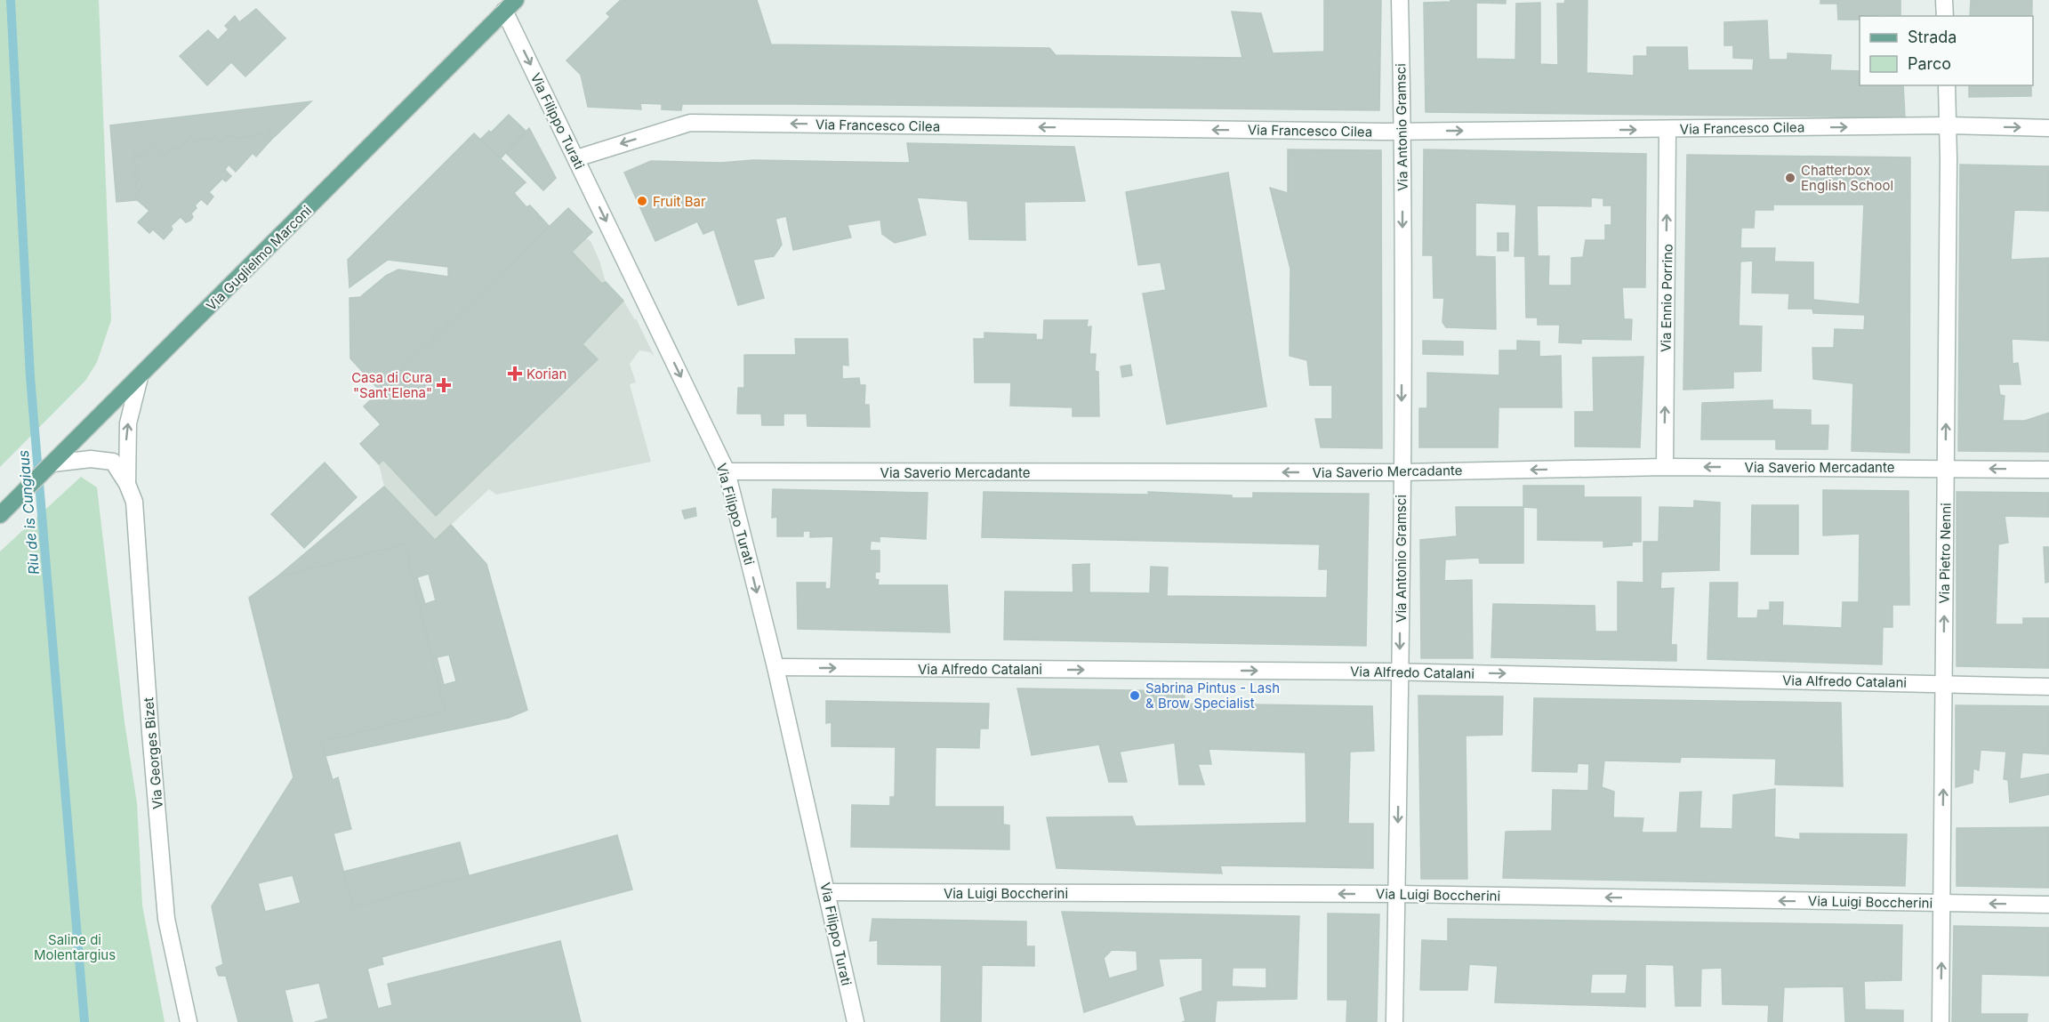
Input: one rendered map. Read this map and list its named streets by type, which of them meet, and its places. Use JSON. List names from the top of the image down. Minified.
{"streets":{"main road":["Via Guglielmo Marconi"],"street":["Via Filippo Turati","Via Francesco Cilea","Via Antonio Gramsci","Via Ennio Porrino","Via Saverio Mercadante","Via Pietro Nenni","Via Alfredo Catalani","Via Georges Bizet","Via Luigi Boccherini"]},"crossings":[["Via Filippo Turati","Via Francesco Cilea"],["Via Filippo Turati","Via Guglielmo Marconi"],["Via Filippo Turati","Via Saverio Mercadante"],["Via Filippo Turati","Via Alfredo Catalani"],["Via Filippo Turati","Via Luigi Boccherini"],["Via Francesco Cilea","Via Antonio Gramsci"],["Via Francesco Cilea","Via Ennio Porrino"],["Via Francesco Cilea","Via Pietro Nenni"],["Via Antonio Gramsci","Via Saverio Mercadante"],["Via Antonio Gramsci","Via Alfredo Catalani"],["Via Antonio Gramsci","Via Luigi Boccherini"],["Via Guglielmo Marconi","Via Georges Bizet"],["Via Ennio Porrino","Via Saverio Mercadante"],["Via Saverio Mercadante","Via Pietro Nenni"],["Via Pietro Nenni","Via Alfredo Catalani"],["Via Pietro Nenni","Via Luigi Boccherini"]],"one_way":["Via Filippo Turati","Via Antonio Gramsci","Via Ennio Porrino","Via Saverio Mercadante","Via Pietro Nenni","Via Alfredo Catalani","Via Luigi Boccherini"],"water":["Riu de is Cungiaus"],"parks":["Saline di Molentargius"],"places":{"other":["Chatterbox English School","Fruit Bar","Sabrina Pintus - Lash & Brow Specialist"],"health":["Korian","Casa di Cura \"Sant'Elena\""]},"legend":["Strada","Parco"]}
